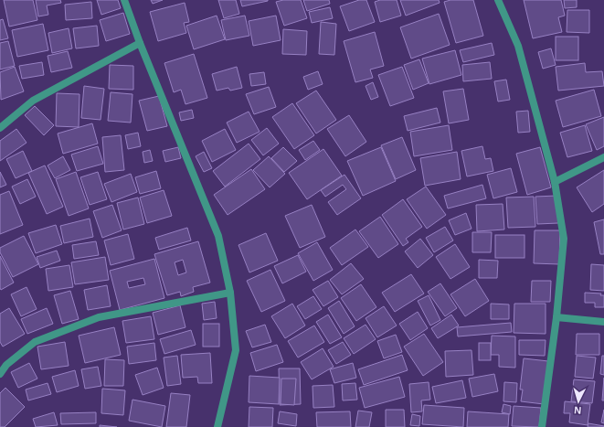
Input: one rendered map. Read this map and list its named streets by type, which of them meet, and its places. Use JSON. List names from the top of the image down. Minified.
{"north":"bottom"}
